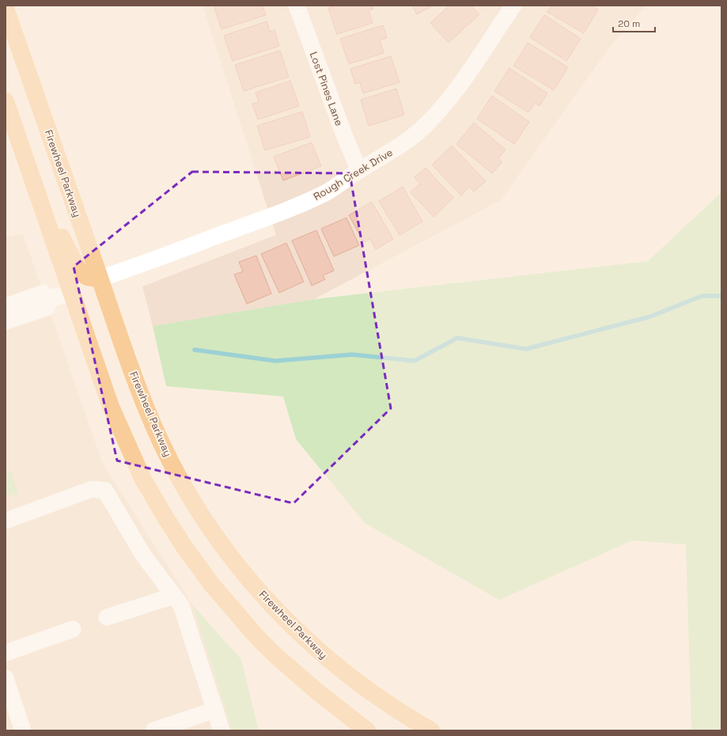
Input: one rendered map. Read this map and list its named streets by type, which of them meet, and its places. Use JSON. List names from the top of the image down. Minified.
{"streets":{"main road":["Firewheel Parkway"],"street":["Lost Pines Lane","Rough Creek Drive"]},"crossings":[["Lost Pines Lane","Rough Creek Drive"],["Firewheel Parkway","Rough Creek Drive"]],"scale_bar":"20 m"}
